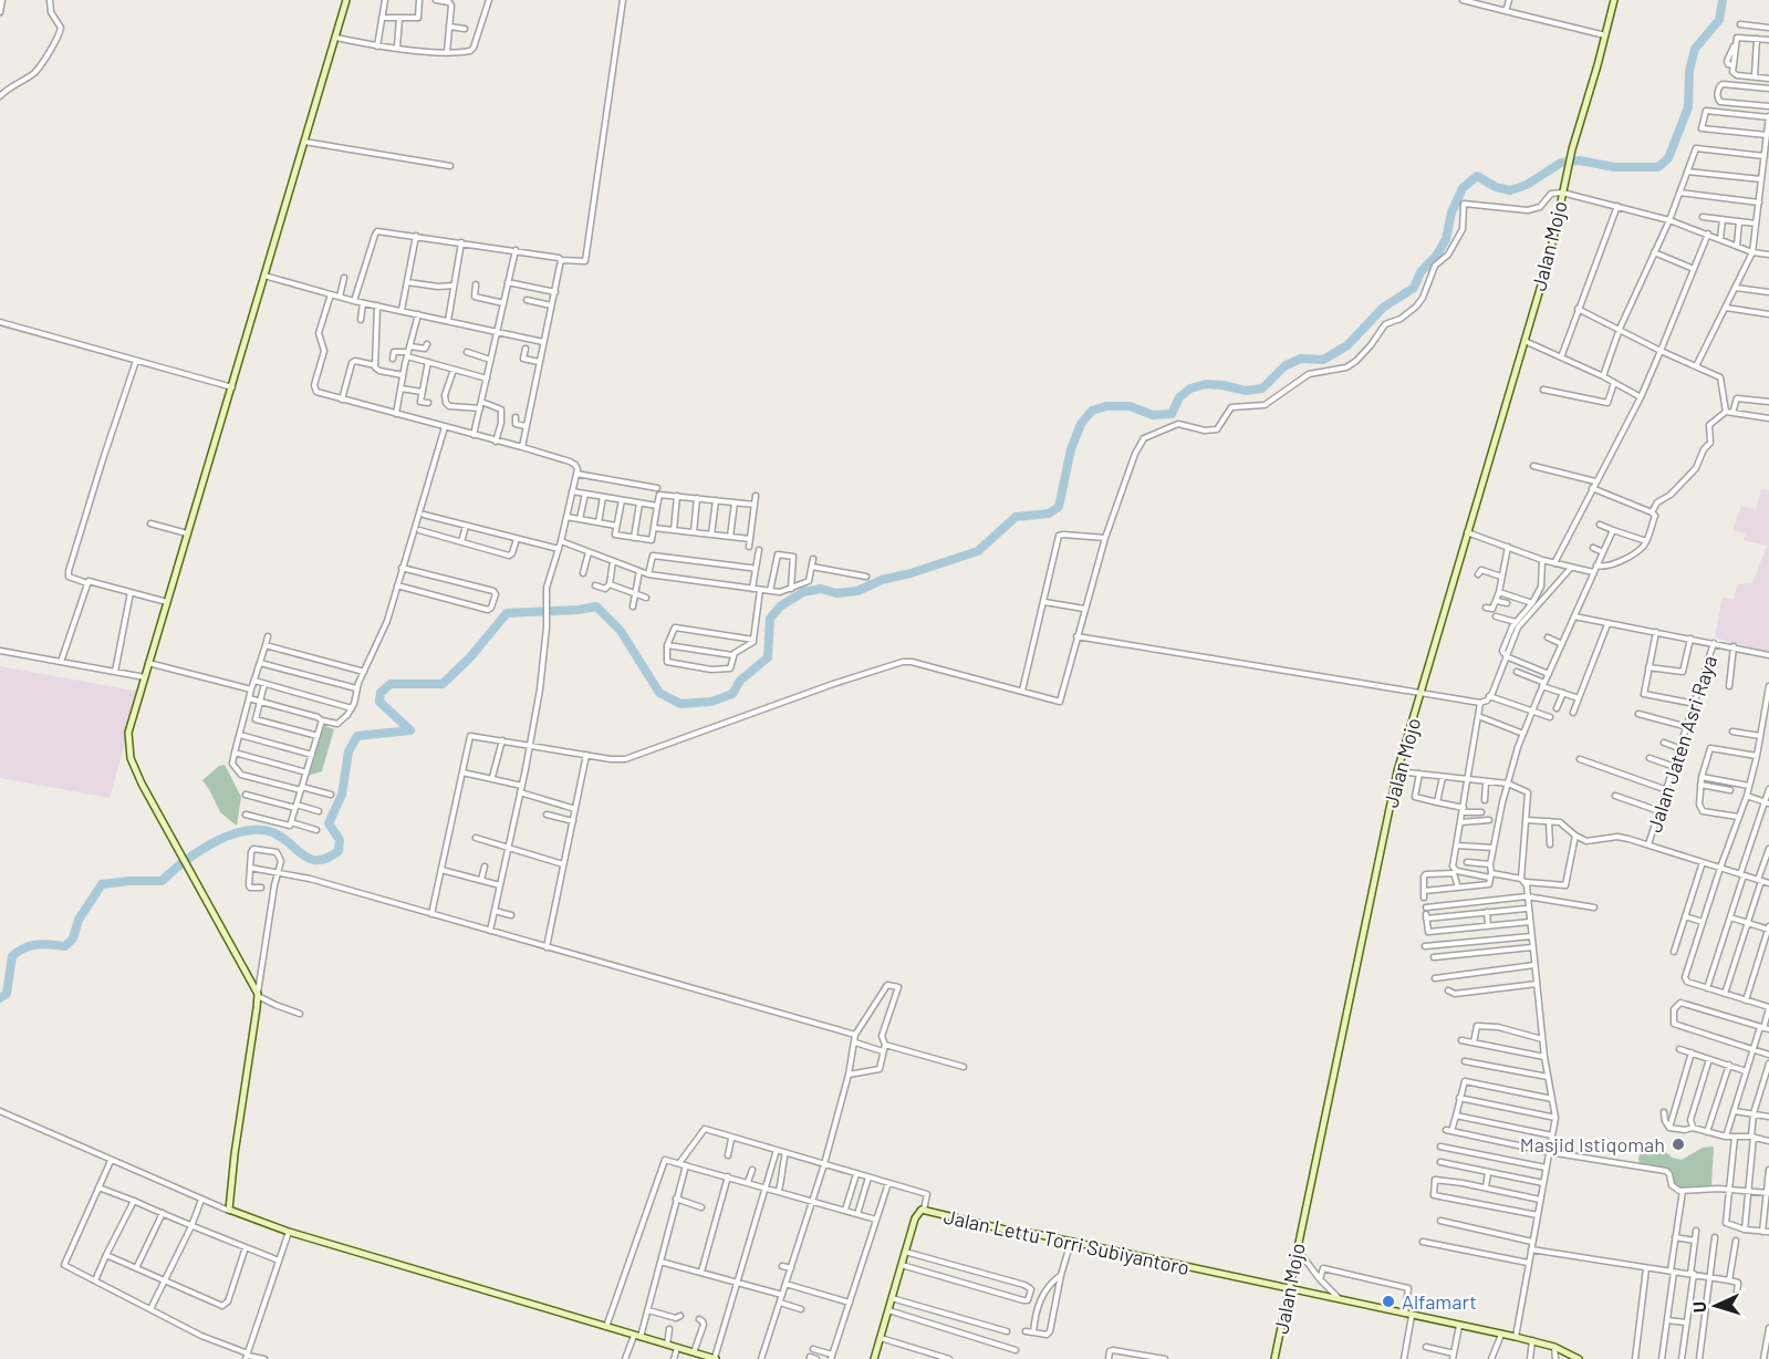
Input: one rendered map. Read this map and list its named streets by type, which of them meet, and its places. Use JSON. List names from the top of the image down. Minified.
{"streets":{"main road":["Jalan Mojo","Jalan Lettu Torri Subiyantoro"],"street":["Jalan Jaten Asri Raya"]},"crossings":[["Jalan Mojo","Jalan Lettu Torri Subiyantoro"]],"places":["Masjid Istiqomah","Alfamart"],"north":"left"}
